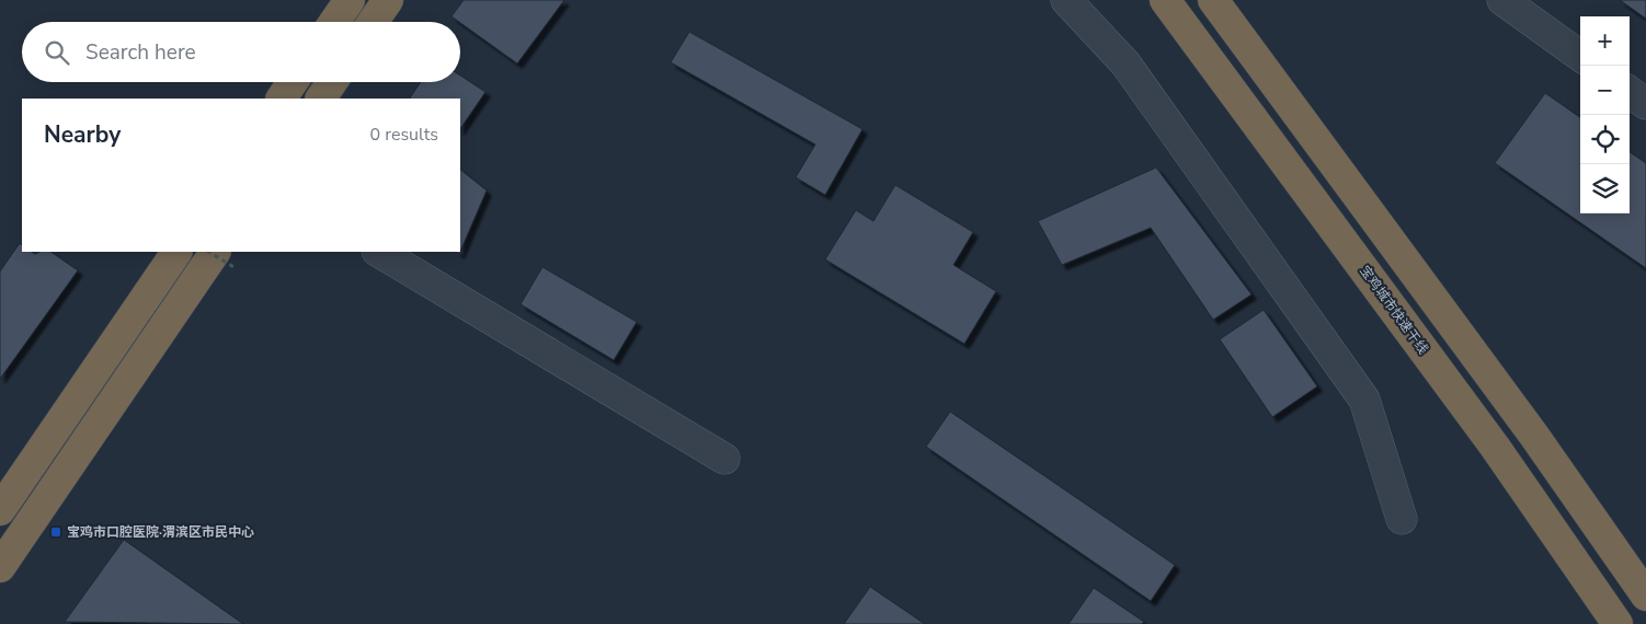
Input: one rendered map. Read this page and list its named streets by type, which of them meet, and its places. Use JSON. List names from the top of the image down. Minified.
{"streets":{"highway":["宝鸡城市快速干线"]},"places":{"transit":["宝鸡市口腔医院·渭滨区市民中心"]},"page":{"map_buttons":["+","−"],"search":"Search here","heading":["Nearby","0 results"]}}
